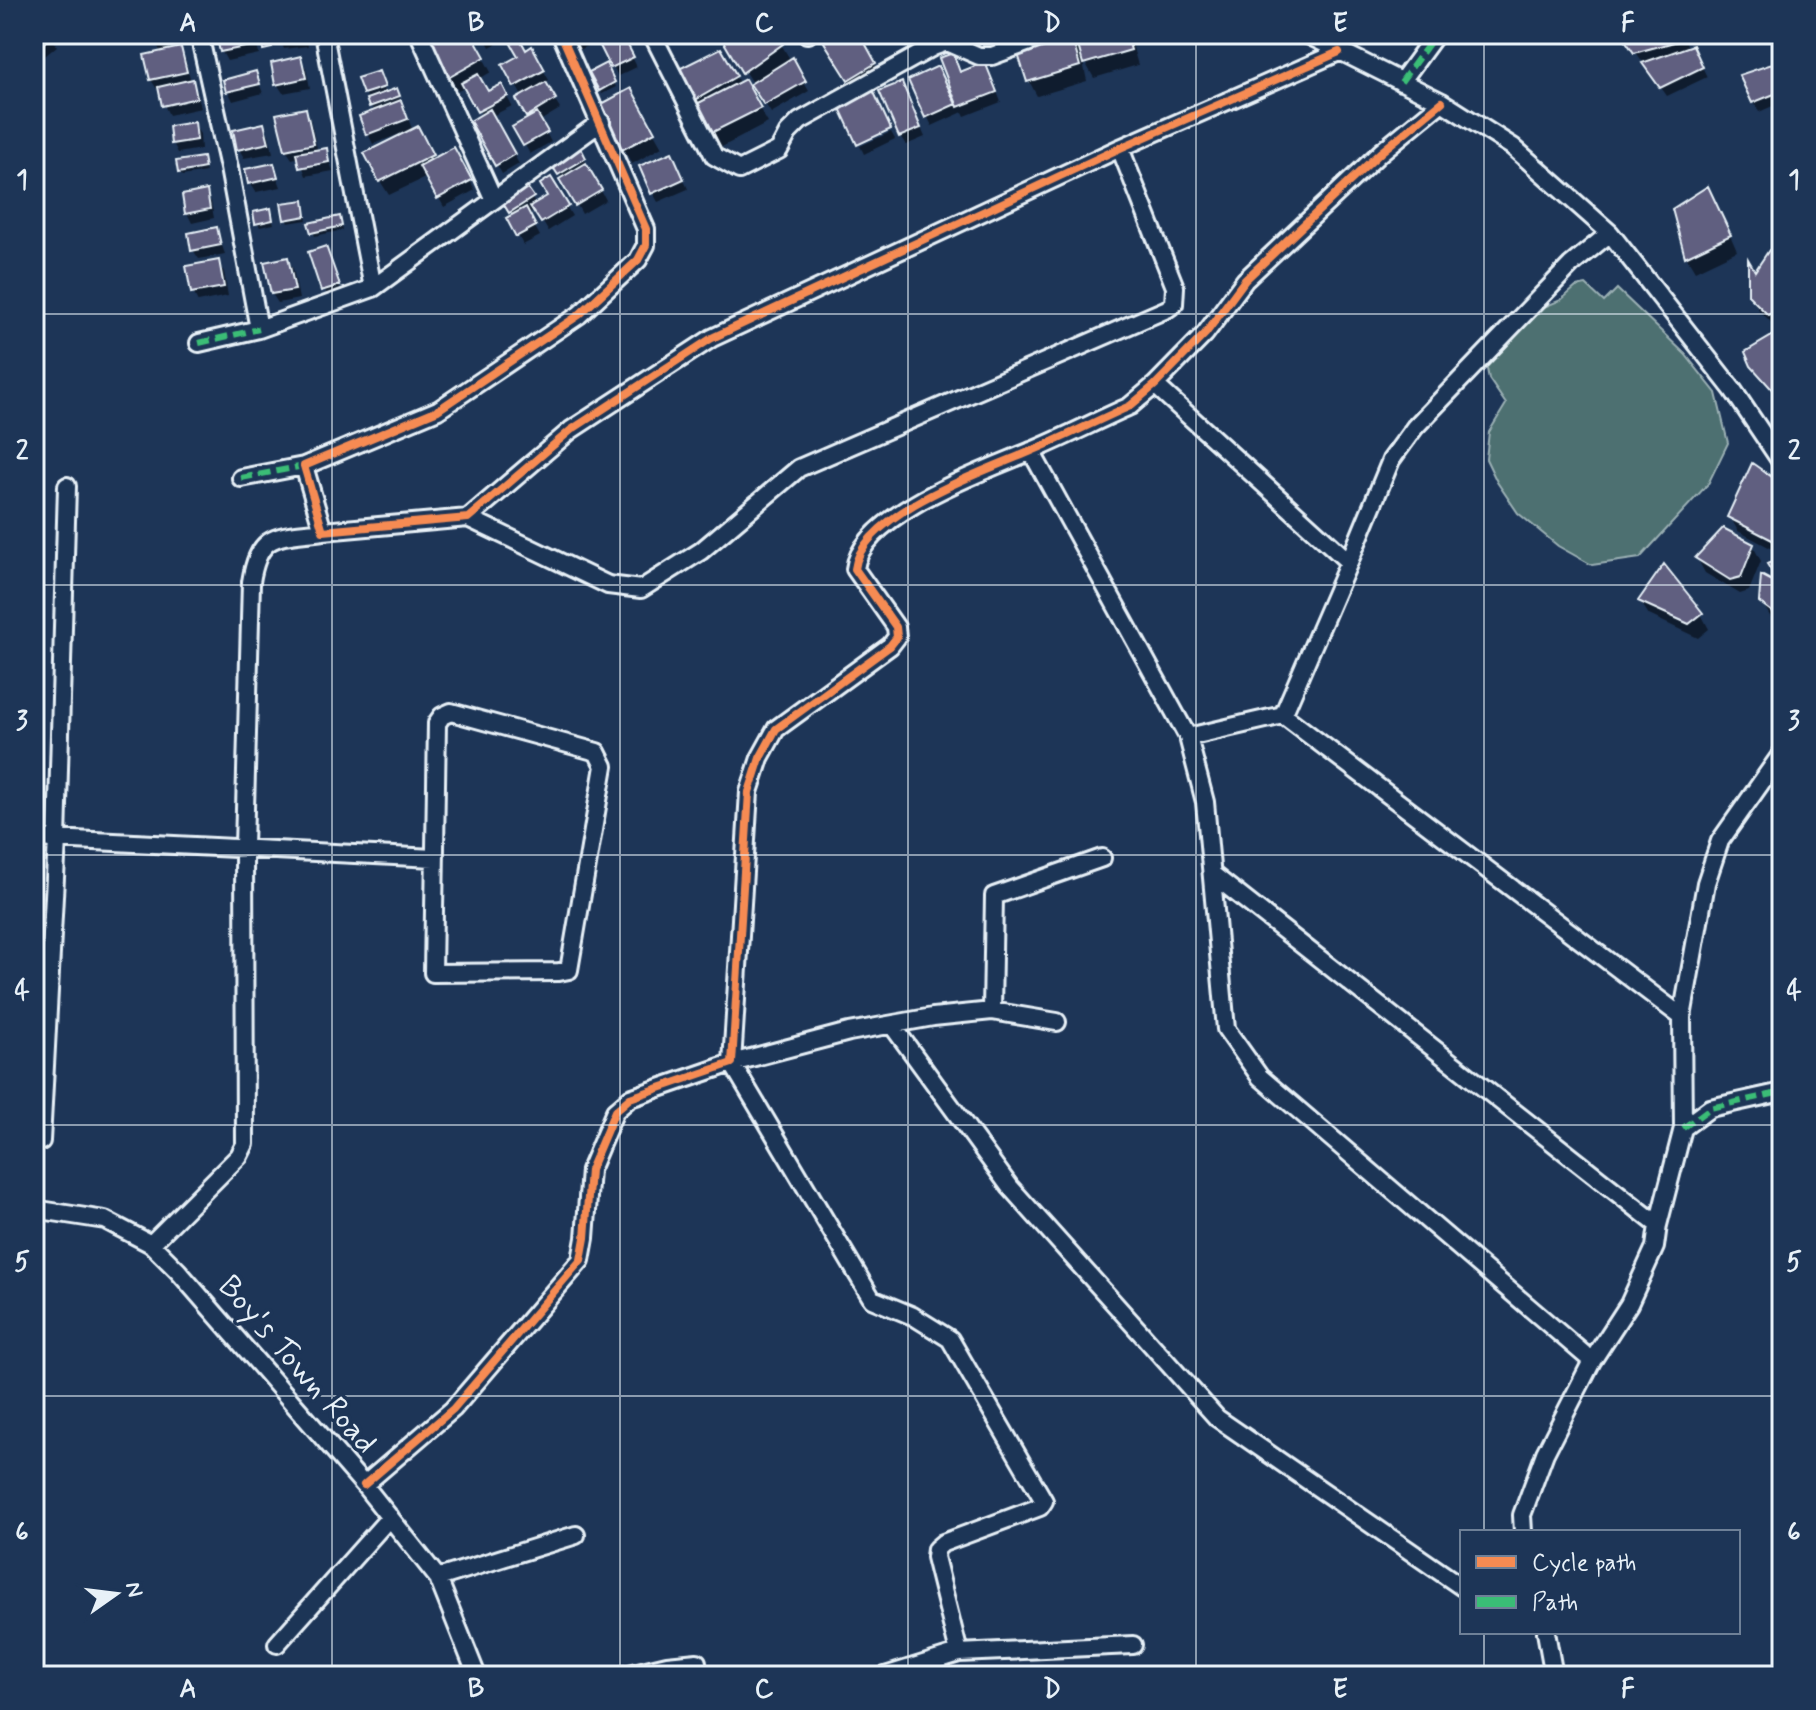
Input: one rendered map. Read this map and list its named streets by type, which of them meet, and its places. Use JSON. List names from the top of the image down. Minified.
{"streets":{"street":["Boy's Town Road"]},"legend":["Cycle path","Path"],"north":"right","grid":{"columns":["A","B","C","D","E","F"],"rows":["1","2","3","4","5","6"]}}
